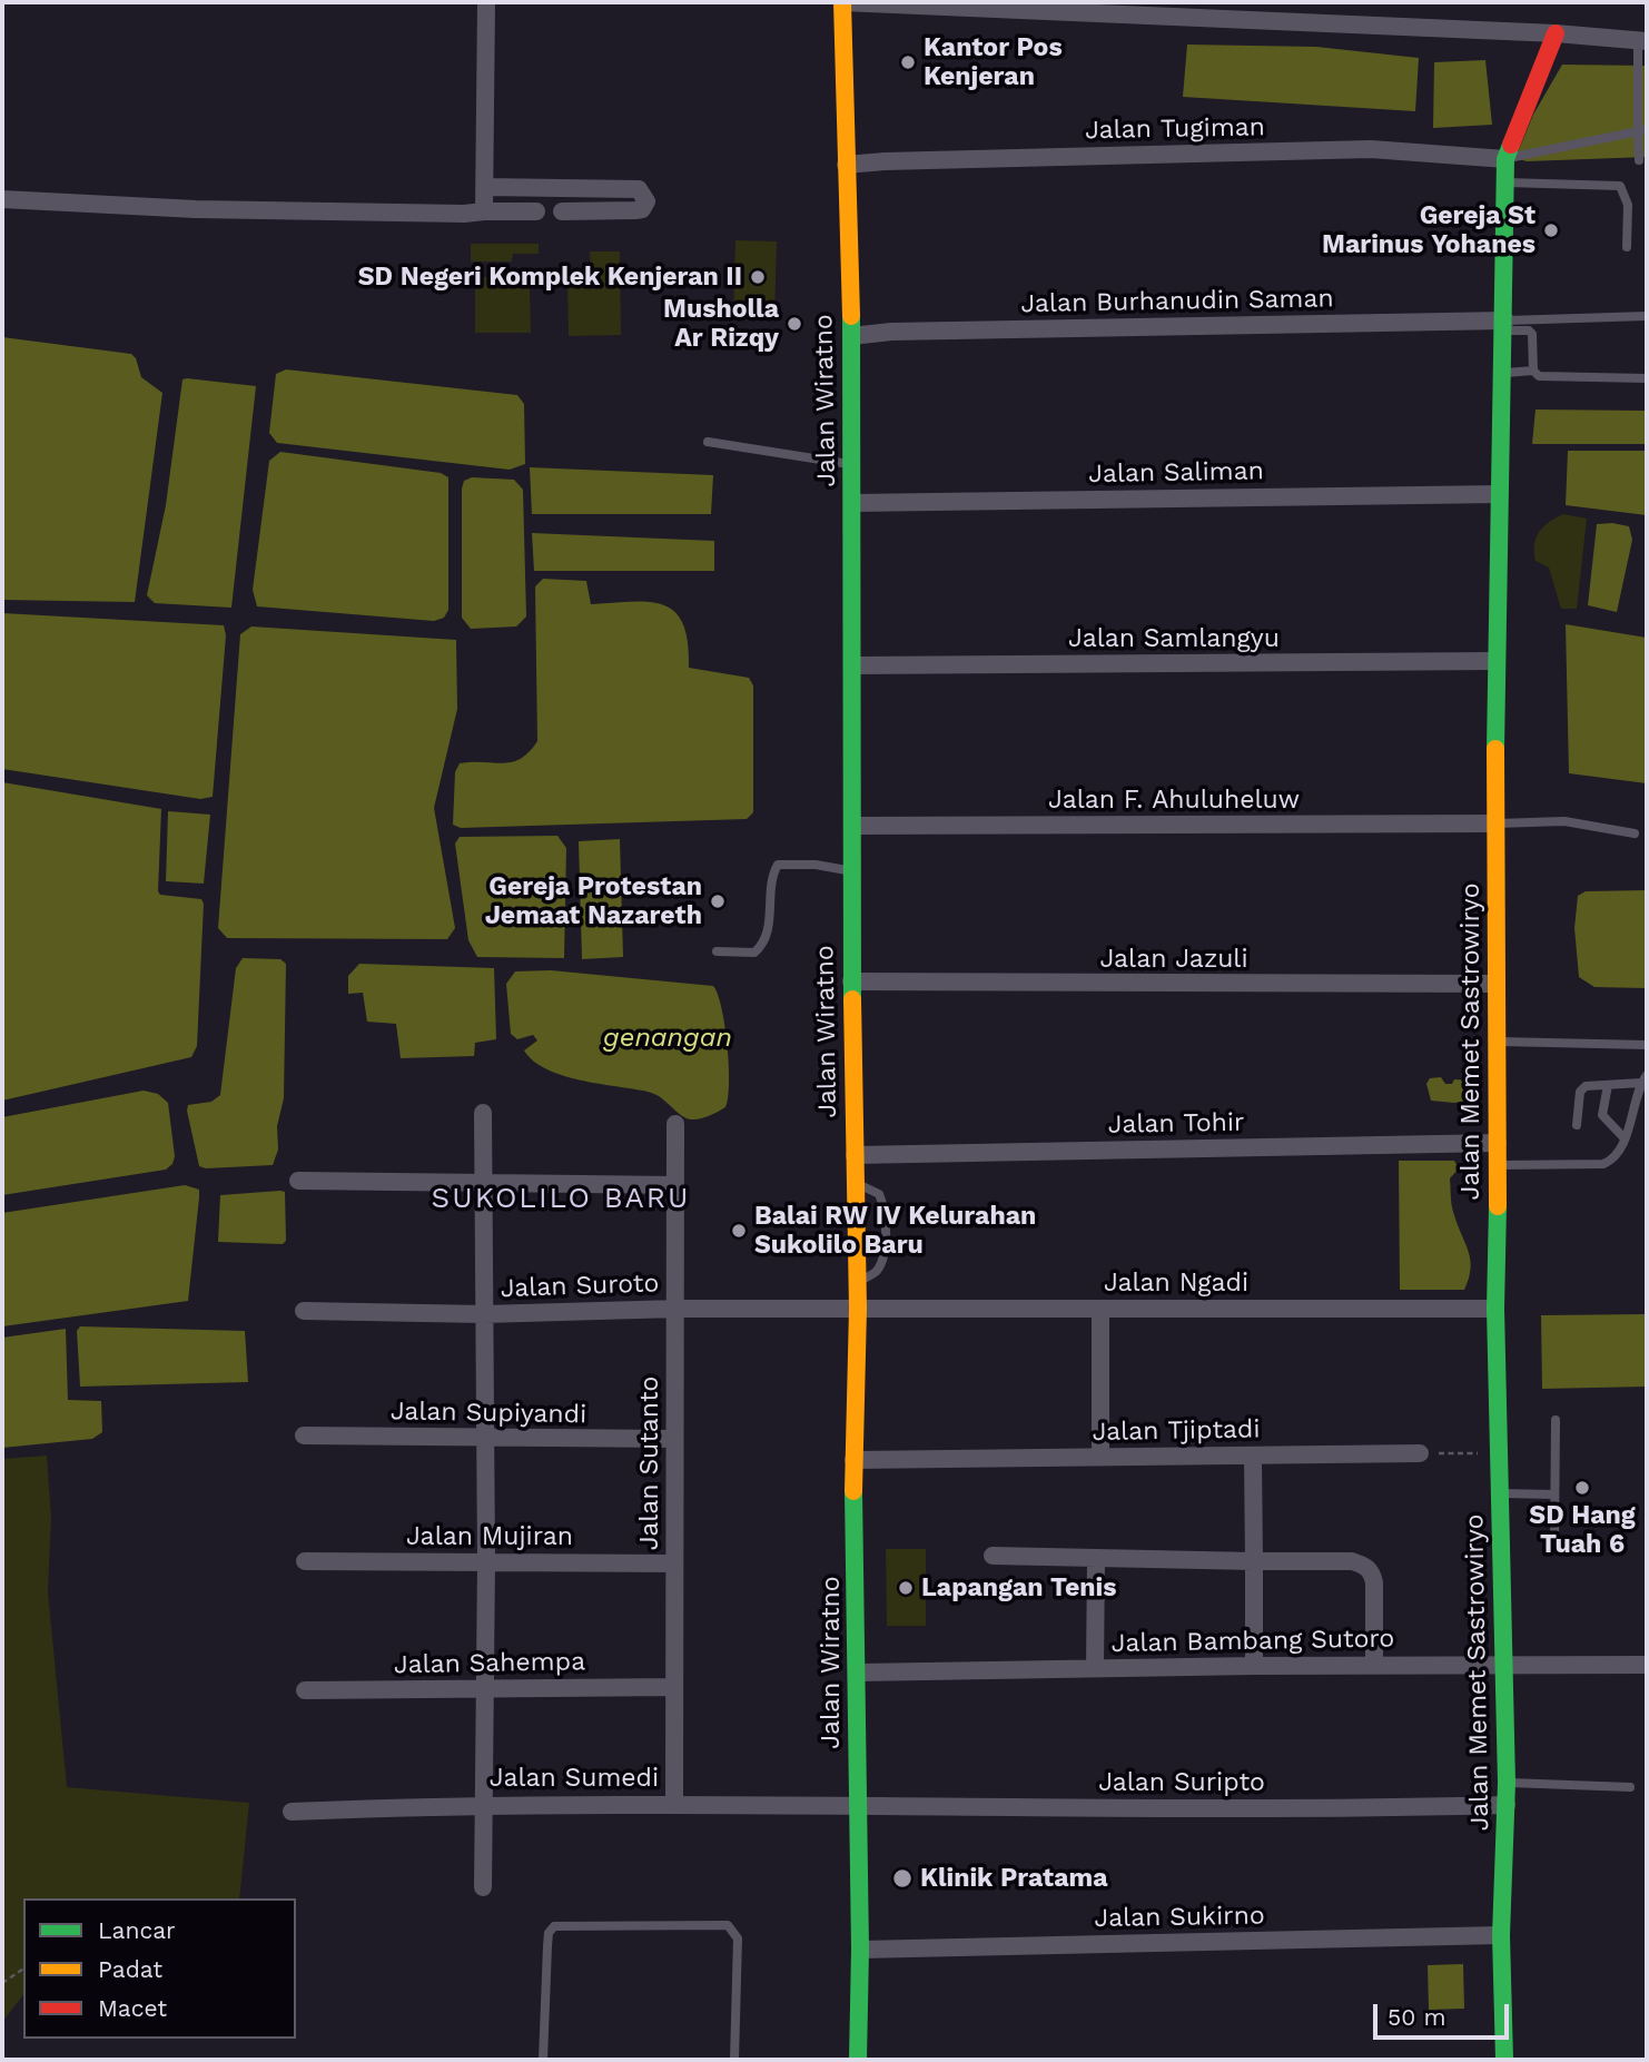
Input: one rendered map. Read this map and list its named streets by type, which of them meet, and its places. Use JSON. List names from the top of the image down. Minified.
{"streets":{"main road":["Jalan Wiratno","Jalan Memet Sastrowiryo"],"street":["Jalan Tugiman","Jalan Burhanudin Saman","Jalan Saliman","Jalan Samlangyu","Jalan F. Ahuluheluw","Jalan Jazuli","Jalan Tohir","Jalan Ngadi","Jalan Suroto","Jalan Supiyandi","Jalan Tjiptadi","Jalan Sutanto","Jalan Mujiran","Jalan Bambang Sutoro","Jalan Sahempa","Jalan Sumedi","Jalan Suripto","Jalan Sukirno"]},"crossings":[["Jalan Tugiman","Jalan Wiratno"],["Jalan Tugiman","Jalan Memet Sastrowiryo"],["Jalan Burhanudin Saman","Jalan Wiratno"],["Jalan Burhanudin Saman","Jalan Memet Sastrowiryo"],["Jalan Wiratno","Jalan Saliman"],["Jalan Wiratno","Jalan Samlangyu"],["Jalan Wiratno","Jalan F. Ahuluheluw"],["Jalan Wiratno","Jalan Jazuli"],["Jalan Wiratno","Jalan Tohir"],["Jalan Wiratno","Jalan Ngadi"],["Jalan Wiratno","Jalan Suroto"],["Jalan Wiratno","Jalan Tjiptadi"],["Jalan Wiratno","Jalan Bambang Sutoro"],["Jalan Wiratno","Jalan Sumedi"],["Jalan Wiratno","Jalan Suripto"],["Jalan Wiratno","Jalan Sukirno"],["Jalan Saliman","Jalan Memet Sastrowiryo"],["Jalan Samlangyu","Jalan Memet Sastrowiryo"],["Jalan F. Ahuluheluw","Jalan Memet Sastrowiryo"],["Jalan Jazuli","Jalan Memet Sastrowiryo"],["Jalan Memet Sastrowiryo","Jalan Tohir"],["Jalan Memet Sastrowiryo","Jalan Ngadi"],["Jalan Memet Sastrowiryo","Jalan Bambang Sutoro"],["Jalan Memet Sastrowiryo","Jalan Suripto"],["Jalan Memet Sastrowiryo","Jalan Sukirno"],["Jalan Ngadi","Jalan Suroto"],["Jalan Suroto","Jalan Sutanto"],["Jalan Supiyandi","Jalan Sutanto"],["Jalan Sutanto","Jalan Mujiran"],["Jalan Sutanto","Jalan Sahempa"],["Jalan Sutanto","Jalan Sumedi"],["Jalan Sumedi","Jalan Suripto"]],"districts":["SUKOLILO BARU"],"water":["genangan"],"places":["Kantor Pos Kenjeran","Gereja St Marinus Yohanes","SD Negeri Komplek Kenjeran II","Musholla Ar Rizqy","Gereja Protestan Jemaat Nazareth","Balai RW IV Kelurahan Sukolilo Baru","SD Hang Tuah 6","Lapangan Tenis","Klinik Pratama"],"legend":["Lancar","Padat","Macet"],"scale_bar":"50 m"}
